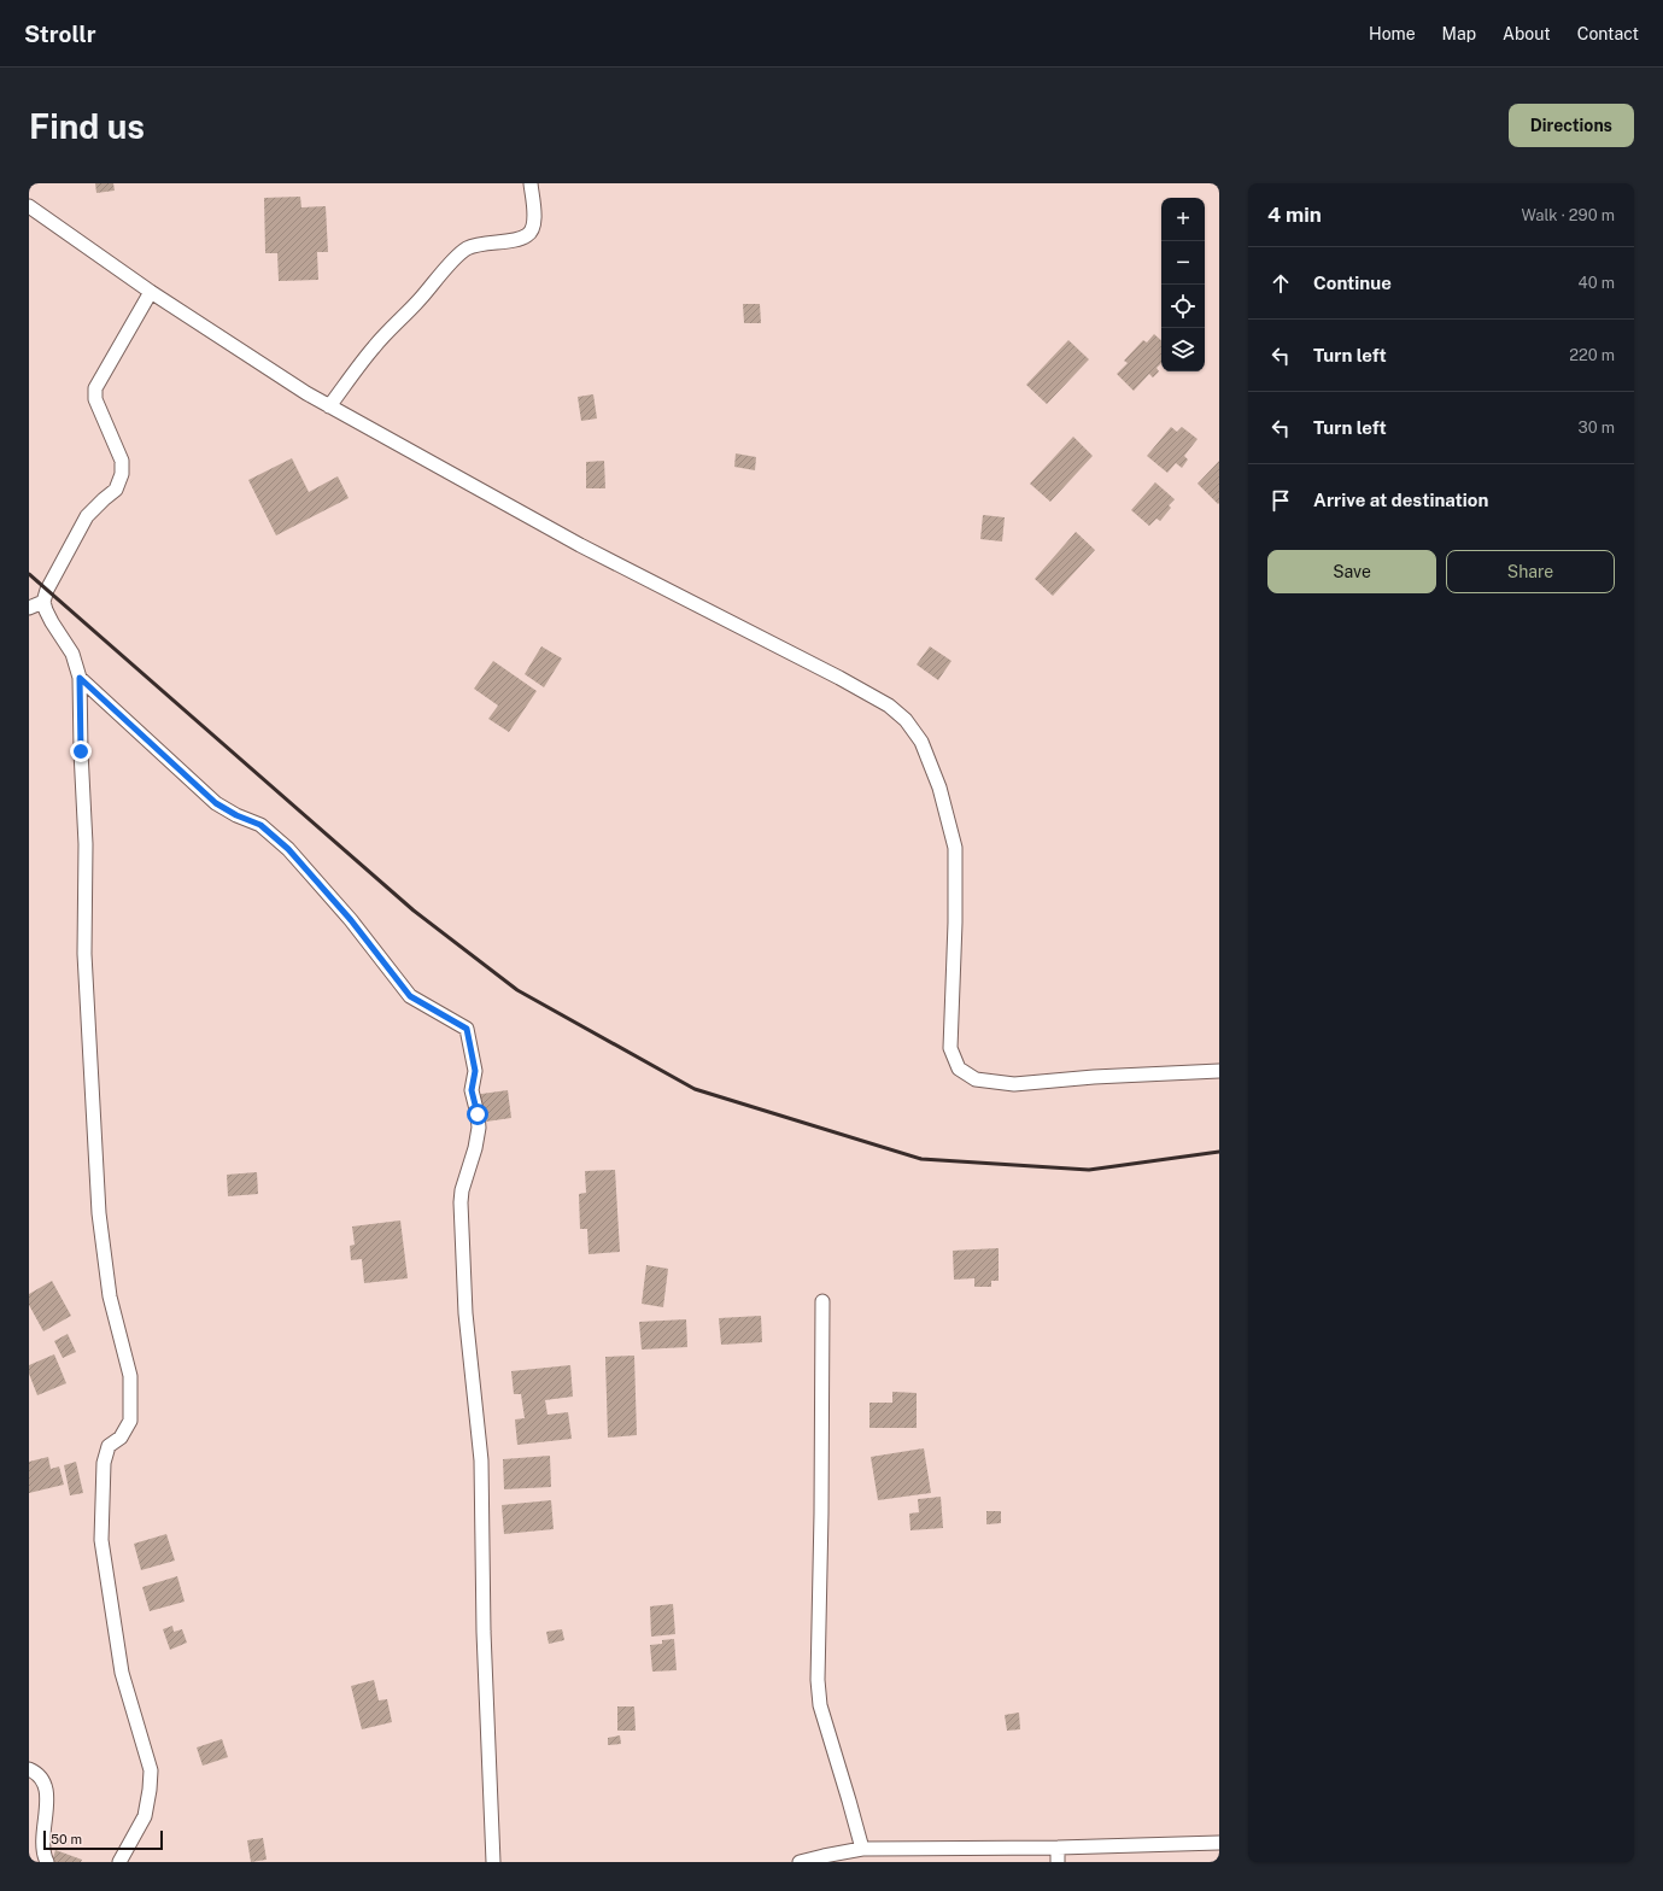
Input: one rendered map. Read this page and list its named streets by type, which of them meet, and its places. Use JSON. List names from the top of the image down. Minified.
{"scale_bar":"50 m","page":{"header":"Strollr","nav":["Home","Map","About","Contact"],"buttons":["Directions",["Save","Share"]],"title":"Find us","heading":["4 min","Walk · 290 m"],"map_buttons":["+","−"],"list":[["Continue","40 m"],["Turn left","220 m"],["Turn left","30 m"],"Arrive at destination"],"scale":"50 m"}}
